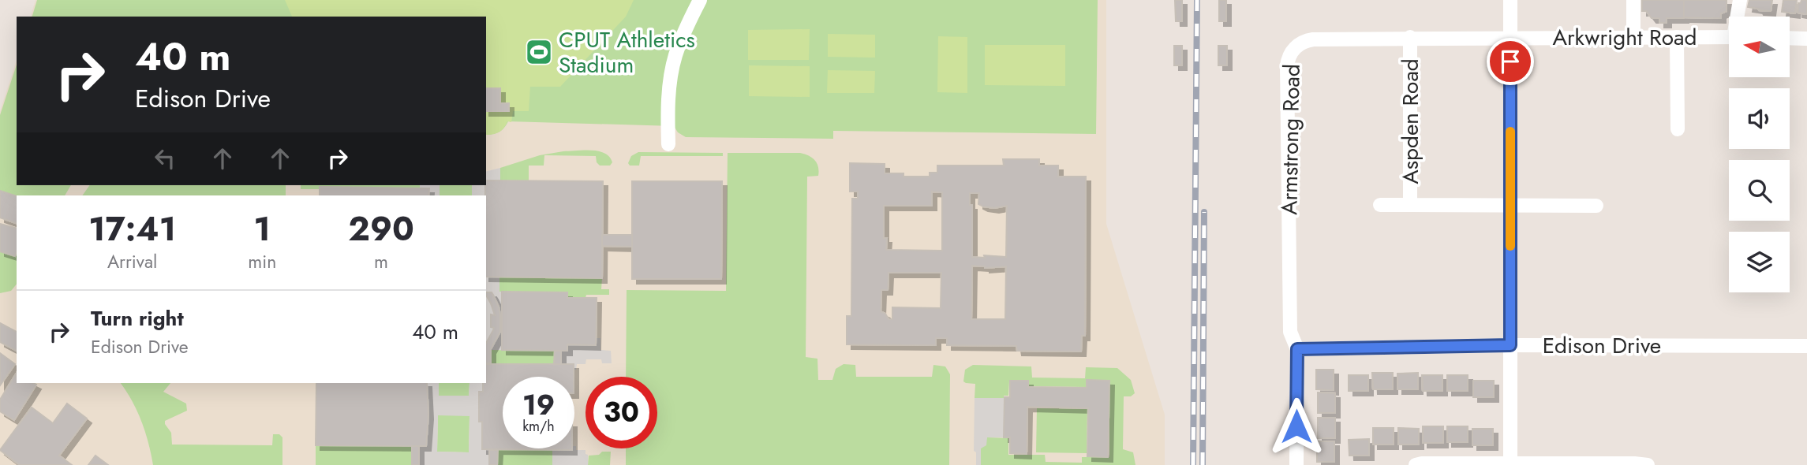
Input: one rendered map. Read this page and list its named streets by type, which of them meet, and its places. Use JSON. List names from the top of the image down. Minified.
{"streets":{"street":["Arkwright Road","Aspden Road","Armstrong Road","Edison Drive"]},"crossings":[["Arkwright Road","Armstrong Road"],["Aspden Road","Armstrong Road"],["Armstrong Road","Edison Drive"]],"places":{"sports":["CPUT Athletics Stadium"]},"north":"left","page":{"turn":["40 m","Edison Drive"],"eta":["17:41","Arrival","1","min","290","m"],"list":[{"name":"Turn right","note":"Edison Drive","value":"40 m"}],"speed":"19 km/h","limit":"30"}}
